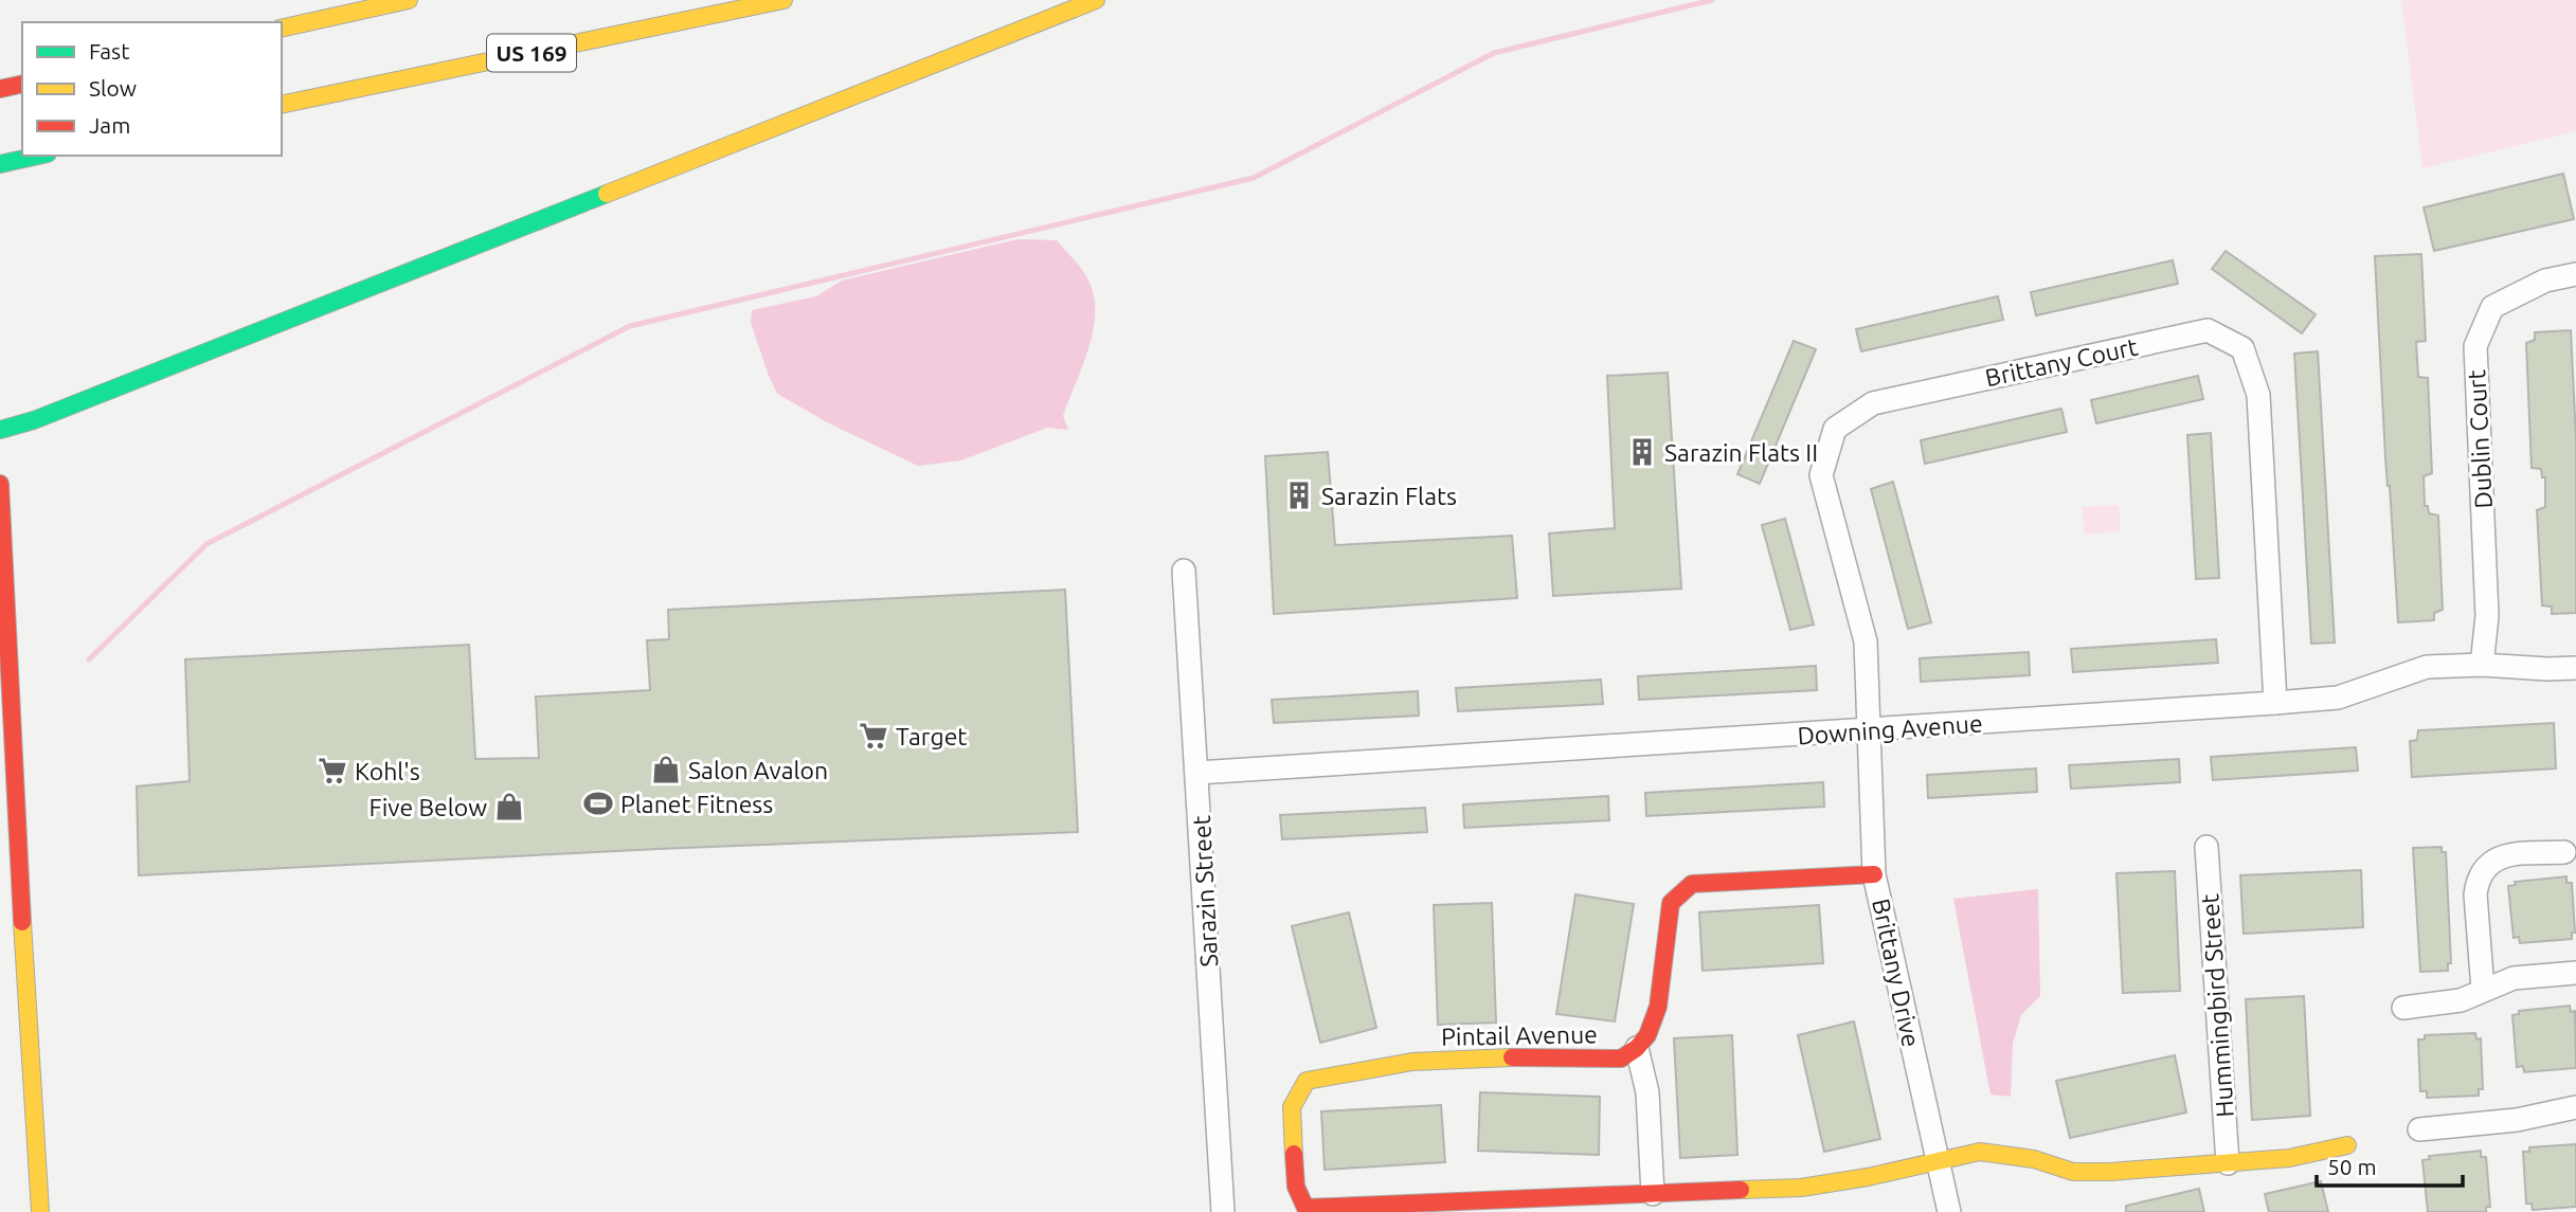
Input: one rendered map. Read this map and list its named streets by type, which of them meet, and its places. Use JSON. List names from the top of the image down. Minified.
{"streets":{"main road":["US 169","Pintail Avenue"],"street":["Brittany Court","Dublin Court","Downing Avenue","Sarazin Street","Brittany Drive","Hummingbird Street"]},"crossings":[["Brittany Court","Downing Avenue"],["Brittany Court","Brittany Drive"],["Dublin Court","Downing Avenue"],["Downing Avenue","Sarazin Street"],["Downing Avenue","Brittany Drive"]],"places":{"building":["Sarazin Flats II","Sarazin Flats"],"supermarket":["Target","Kohl's"],"shop":["Salon Avalon","Five Below"],"sports":["Planet Fitness"]},"legend":["Fast","Slow","Jam"],"scale_bar":"50 m"}
